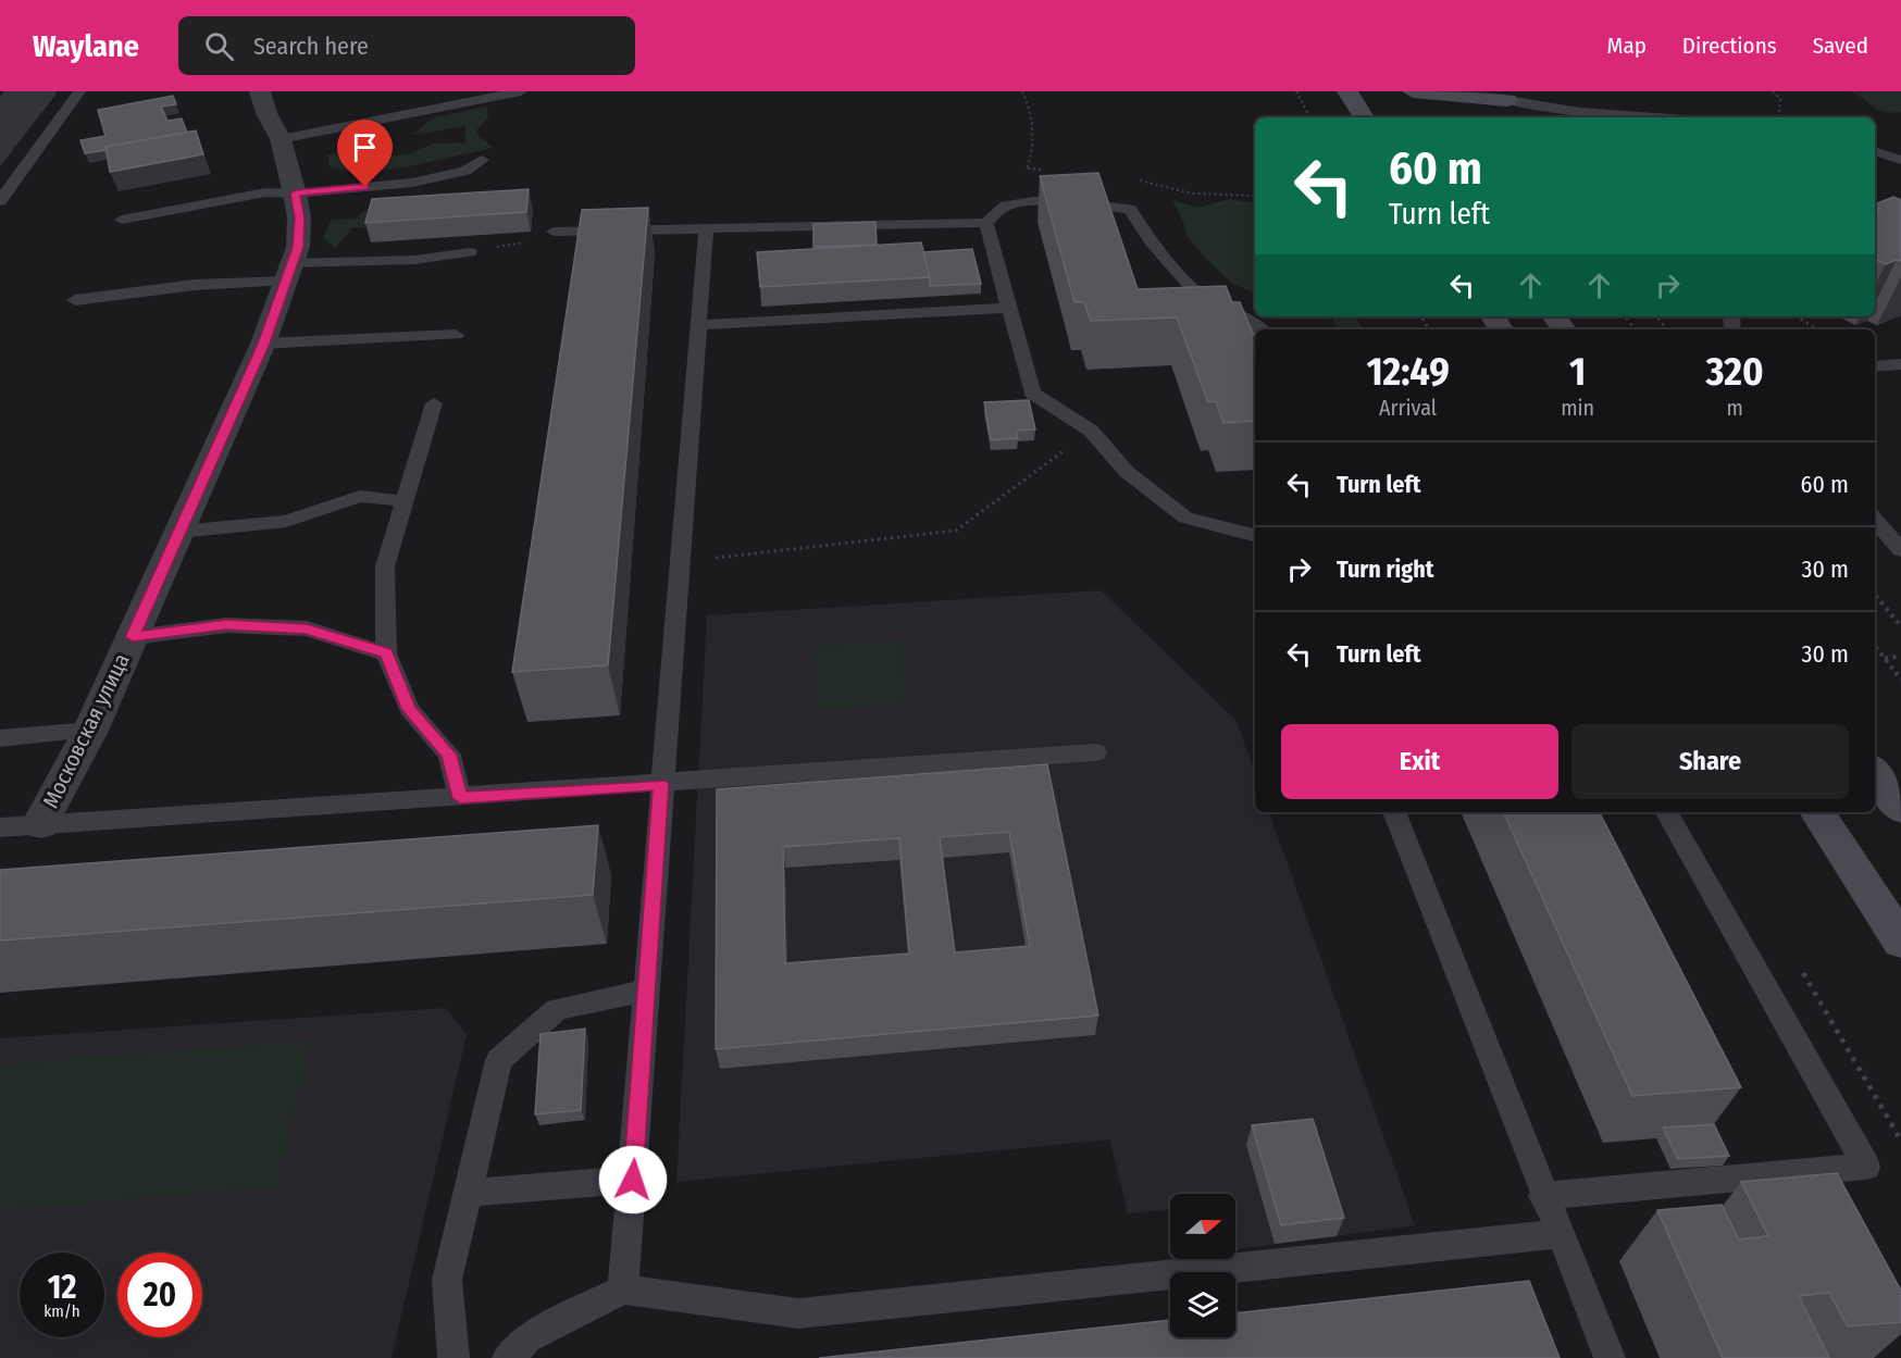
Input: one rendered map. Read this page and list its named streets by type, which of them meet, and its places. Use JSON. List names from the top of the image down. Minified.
{"streets":{"street":["Московская улица"]},"north":"right","page":{"header":"Waylane","search":"Search here","nav":["Map","Directions","Saved"],"turn":["60 m","Turn left"],"eta":["12:49","Arrival","1","min","320","m"],"list":[{"name":"Turn left","value":"60 m"},{"name":"Turn right","value":"30 m"},{"name":"Turn left","value":"30 m"}],"buttons":["Exit","Share"],"speed":"12 km/h","limit":"20"}}
